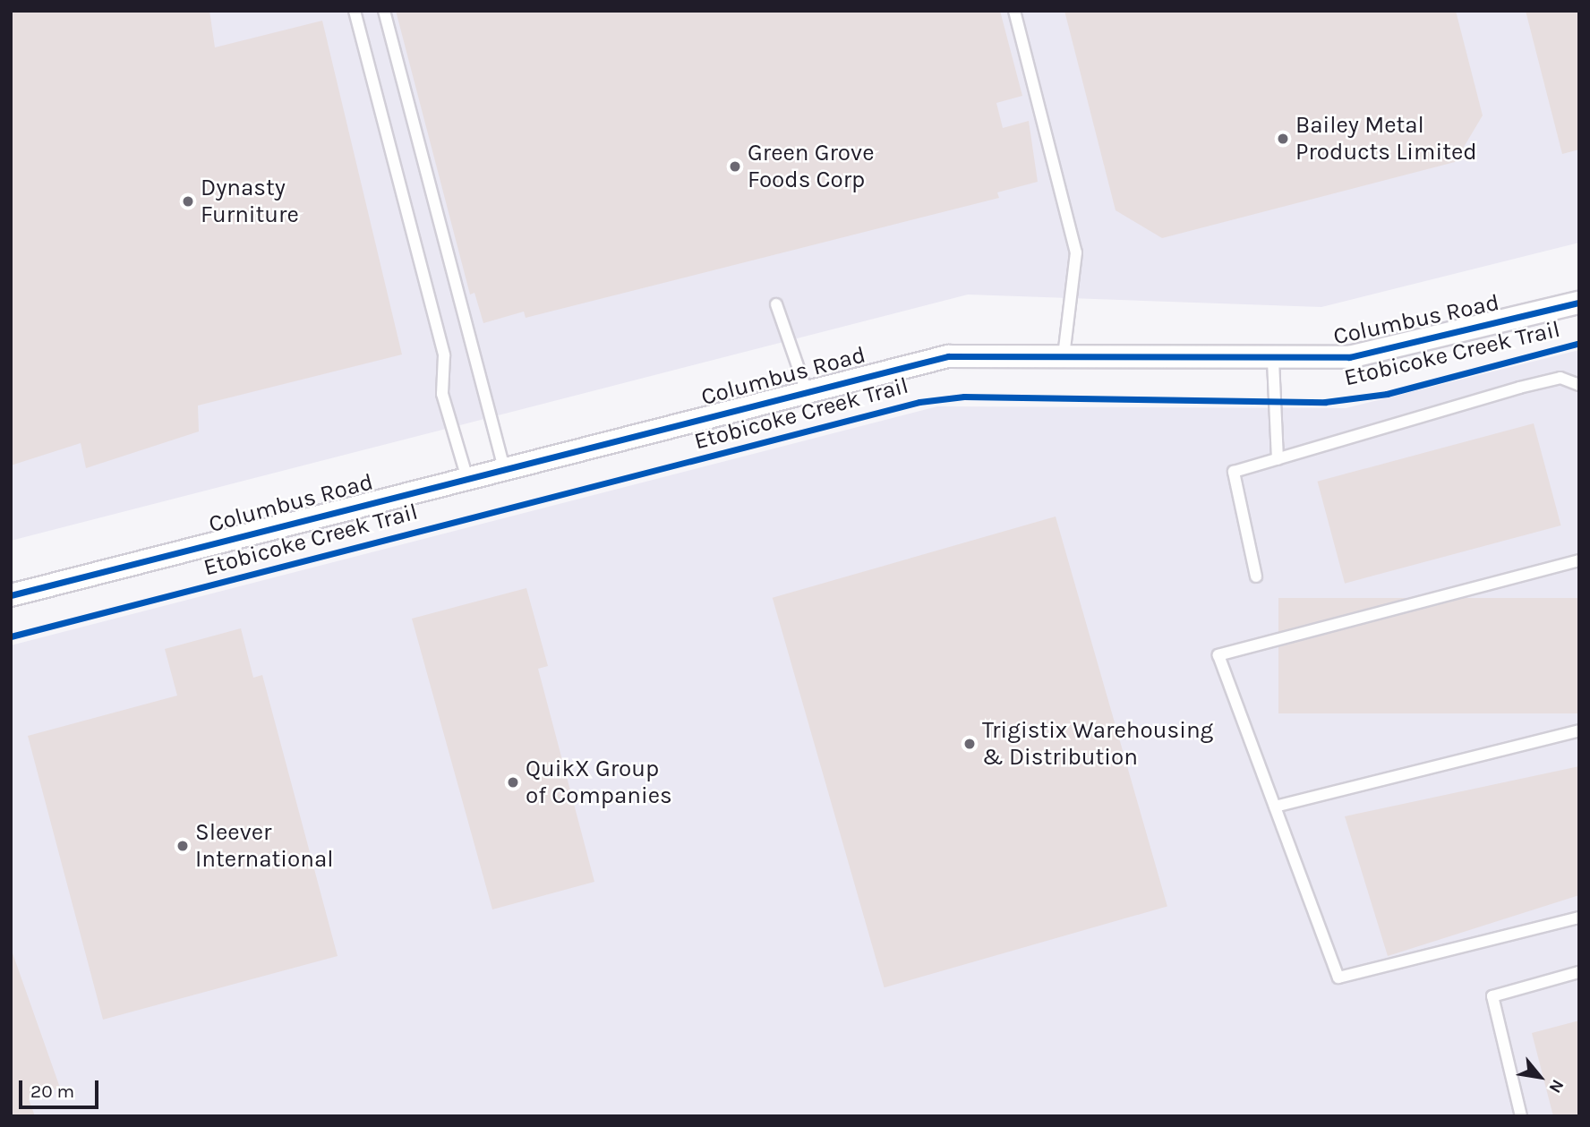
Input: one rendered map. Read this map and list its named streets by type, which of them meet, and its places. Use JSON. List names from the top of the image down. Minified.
{"streets":{"street":["Columbus Road"],"cycle path":["Etobicoke Creek Trail"]},"places":["Bailey Metal Products Limited","Green Grove Foods Corp","Dynasty Furniture","Trigistix Warehousing & Distribution","QuikX Group of Companies","Sleever International"],"scale_bar":"20 m","north":"bottom right"}
